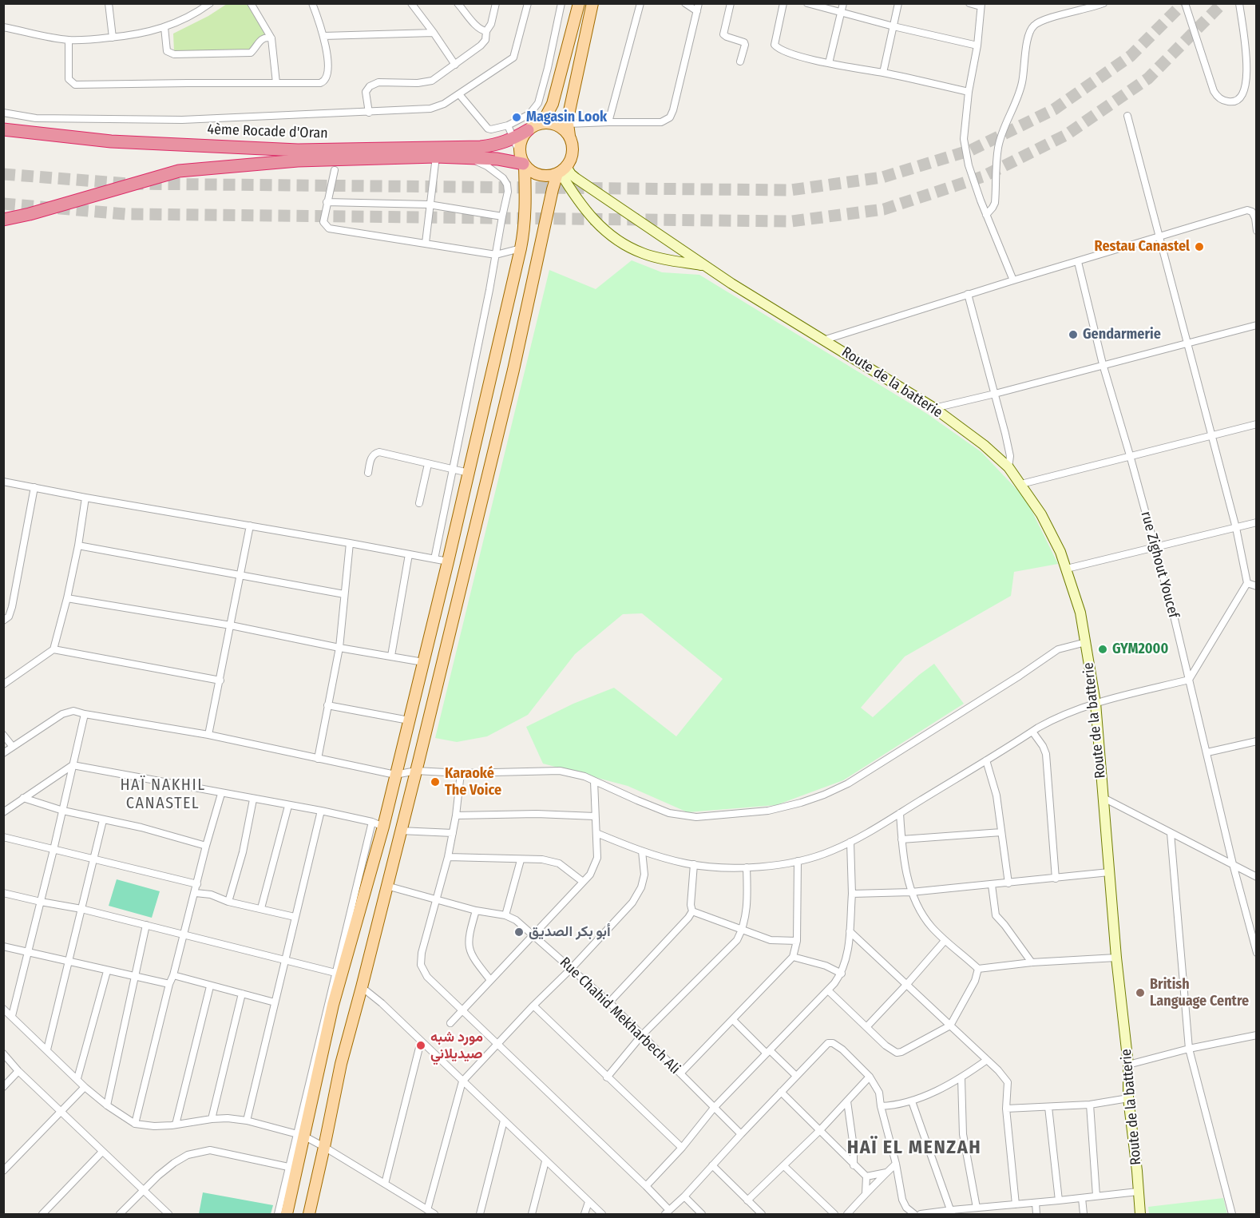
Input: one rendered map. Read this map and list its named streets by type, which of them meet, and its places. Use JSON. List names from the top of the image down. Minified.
{"streets":{"highway":["4ème Rocade d'Oran"],"main road":["Route de la batterie"],"street":["rue Zighout Youcef","Rue Chahid Mekharbech Ali"]},"crossings":[["4ème Rocade d'Oran","Route de la batterie"]],"districts":["HAÏ NAKHIL CANASTEL","HAÏ EL MENZAH"],"places":["Magasin Look","Restau Canastel","Gendarmerie","GYM2000","Karaoké The Voice","أبو بكر الصديق","British Language Centre","مورد شبه صيديلاني"]}
